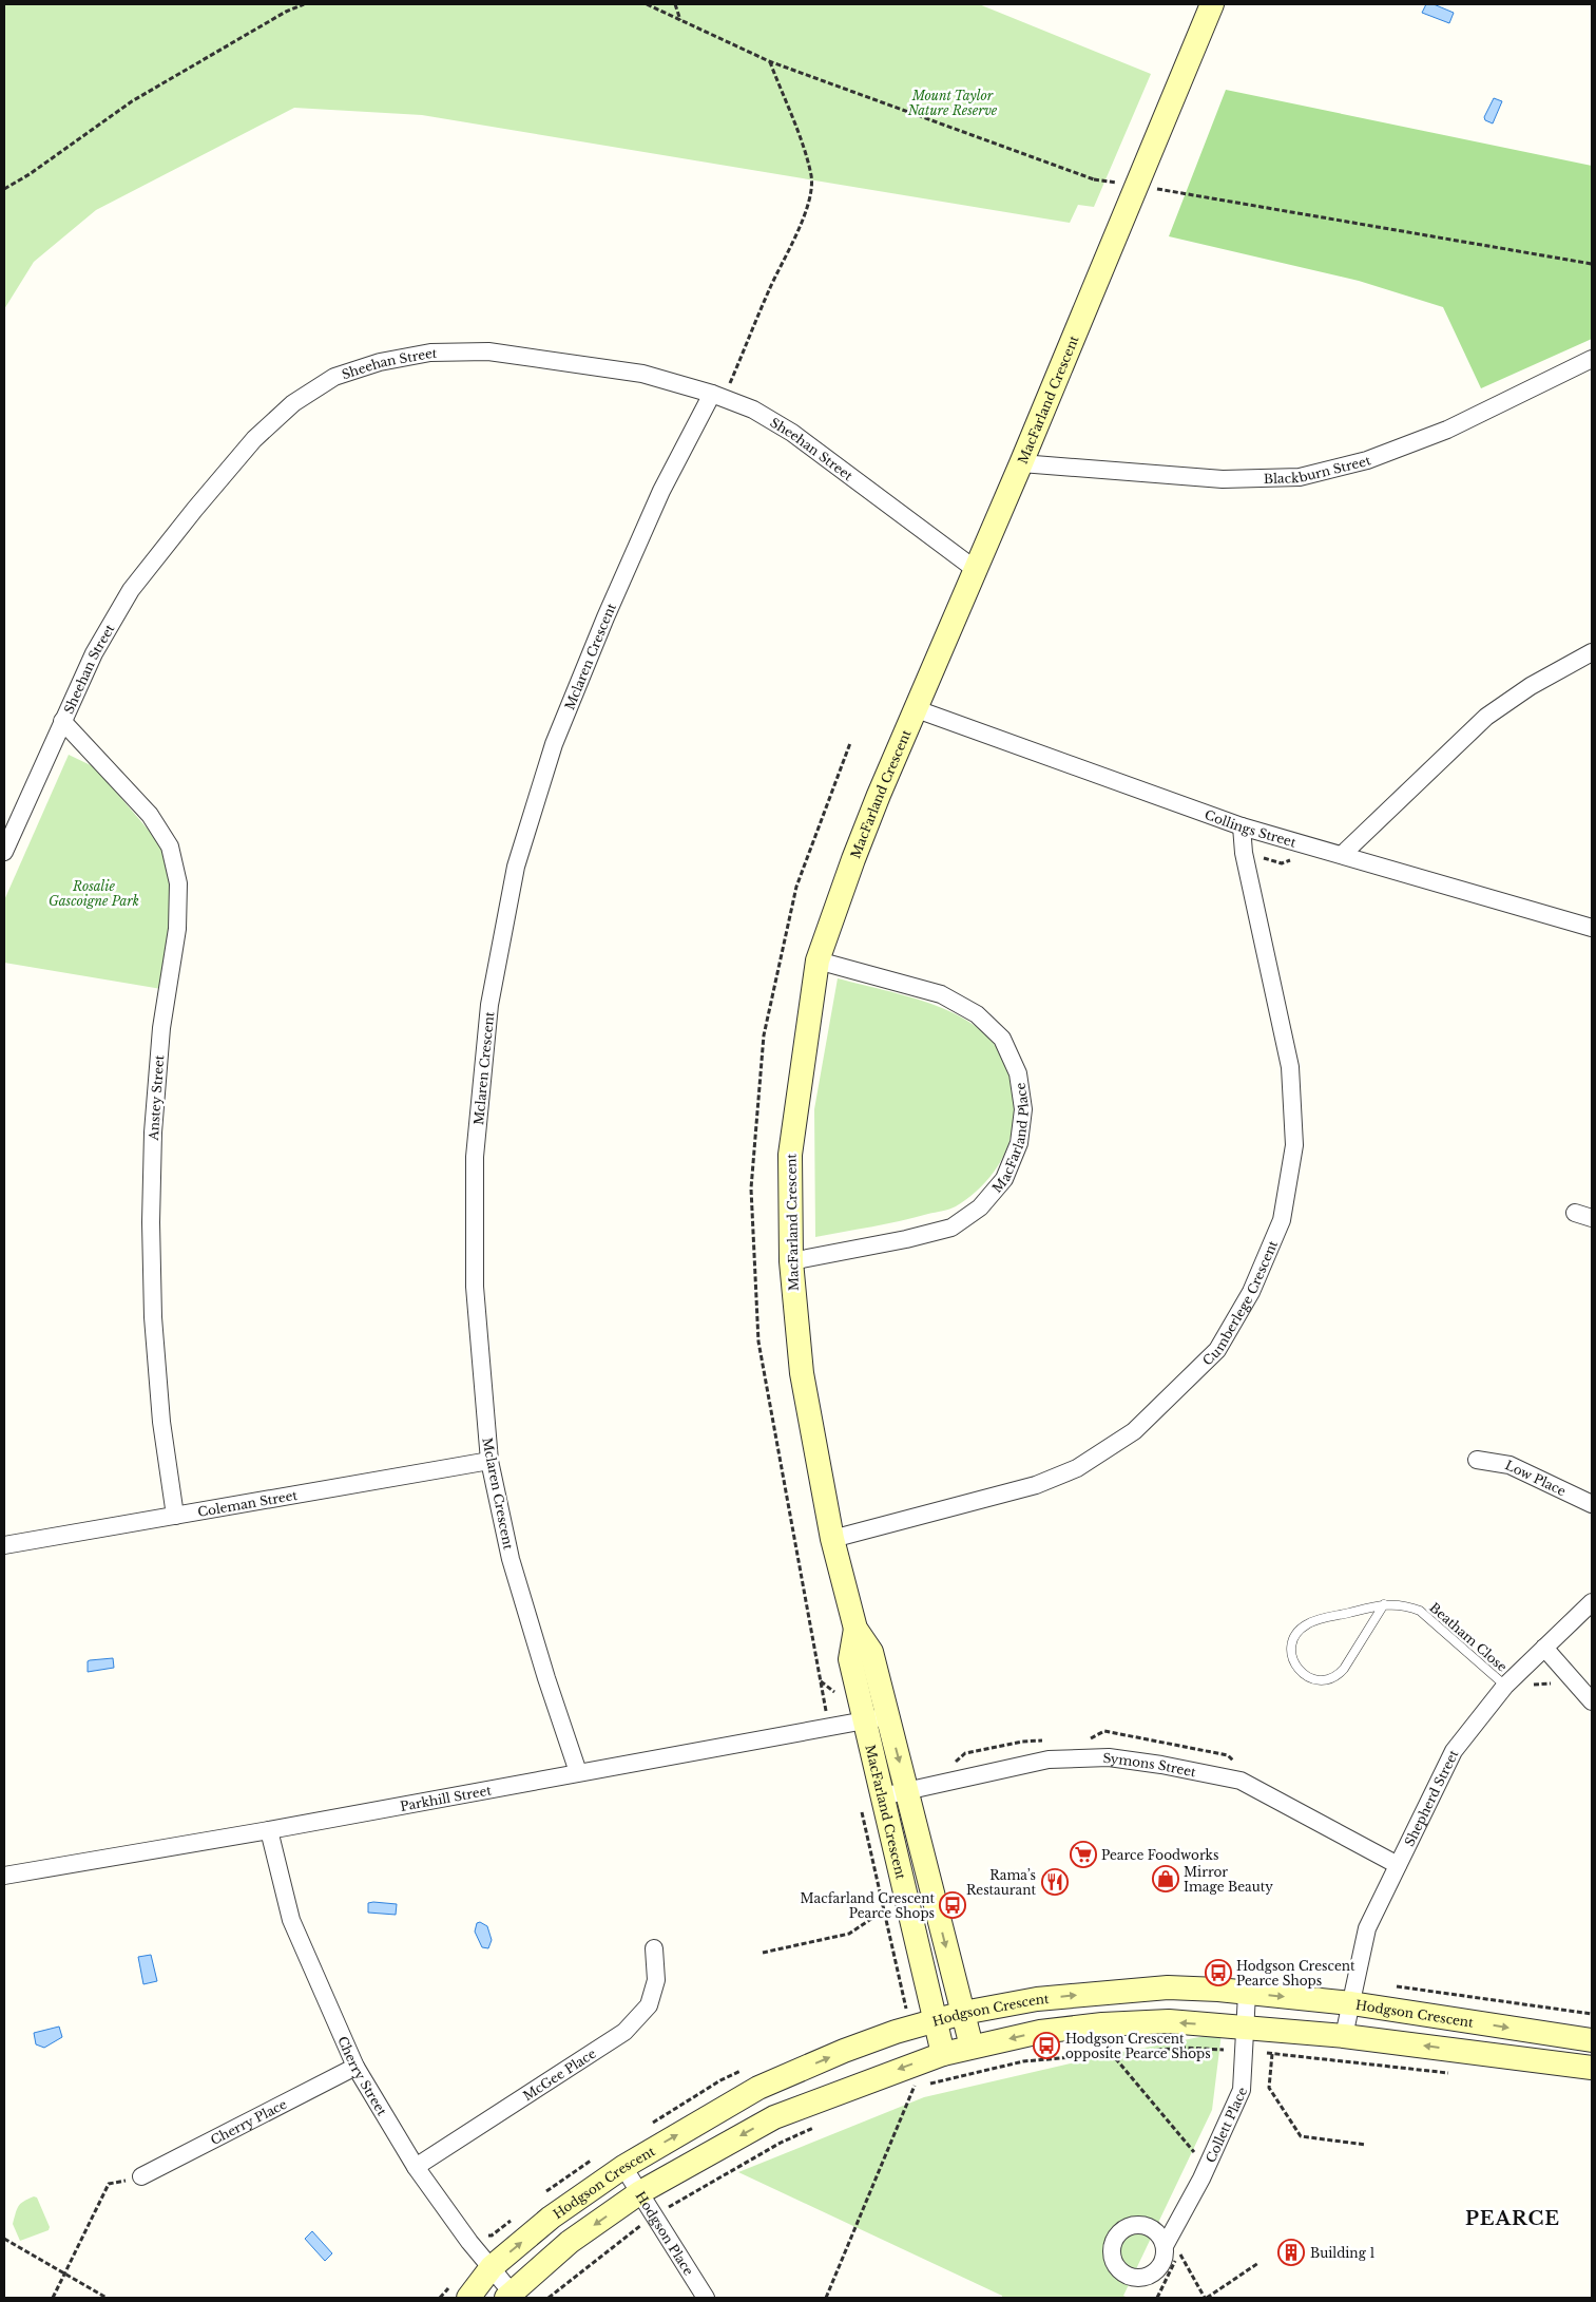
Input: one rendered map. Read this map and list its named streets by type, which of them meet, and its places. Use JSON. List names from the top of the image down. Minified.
{"streets":{"street":["Sheehan Street","MacFarland Crescent","Blackburn Street","Mclaren Crescent","Collings Street","Anstey Street","MacFarland Place","Cumberlege Crescent","Low Place","Coleman Street","Symons Street","Parkhill Street","Shepherd Street","Hodgson Crescent","McGee Place","Cherry Street","Cherry Place","Collett Place","Hodgson Place"],"lane":["Beatham Close"]},"crossings":[["Sheehan Street","MacFarland Crescent"],["Sheehan Street","Mclaren Crescent"],["Sheehan Street","Anstey Street"],["MacFarland Crescent","Blackburn Street"],["MacFarland Crescent","Collings Street"],["MacFarland Crescent","MacFarland Place"],["MacFarland Crescent","Cumberlege Crescent"],["MacFarland Crescent","Symons Street"],["MacFarland Crescent","Parkhill Street"],["MacFarland Crescent","Hodgson Crescent"],["Mclaren Crescent","Coleman Street"],["Mclaren Crescent","Parkhill Street"],["Collings Street","Cumberlege Crescent"],["Anstey Street","Coleman Street"],["Beatham Close","Shepherd Street"],["Symons Street","Shepherd Street"],["Parkhill Street","Cherry Street"],["Shepherd Street","Hodgson Crescent"],["Hodgson Crescent","Cherry Street"],["Hodgson Crescent","Collett Place"],["Hodgson Crescent","Hodgson Place"],["McGee Place","Cherry Street"],["Cherry Street","Cherry Place"]],"districts":["PEARCE"],"parks":["Mount Taylor Nature Reserve","Rosalie Gascoigne Park"],"places":{"supermarket":["Pearce Foodworks"],"shop":["Mirror Image Beauty"],"restaurant":["Rama’s Restaurant"],"bus stop":["Macfarland Crescent Pearce Shops","Hodgson Crescent Pearce Shops","Hodgson Crescent opposite Pearce Shops"],"building":["Building 1"]}}
